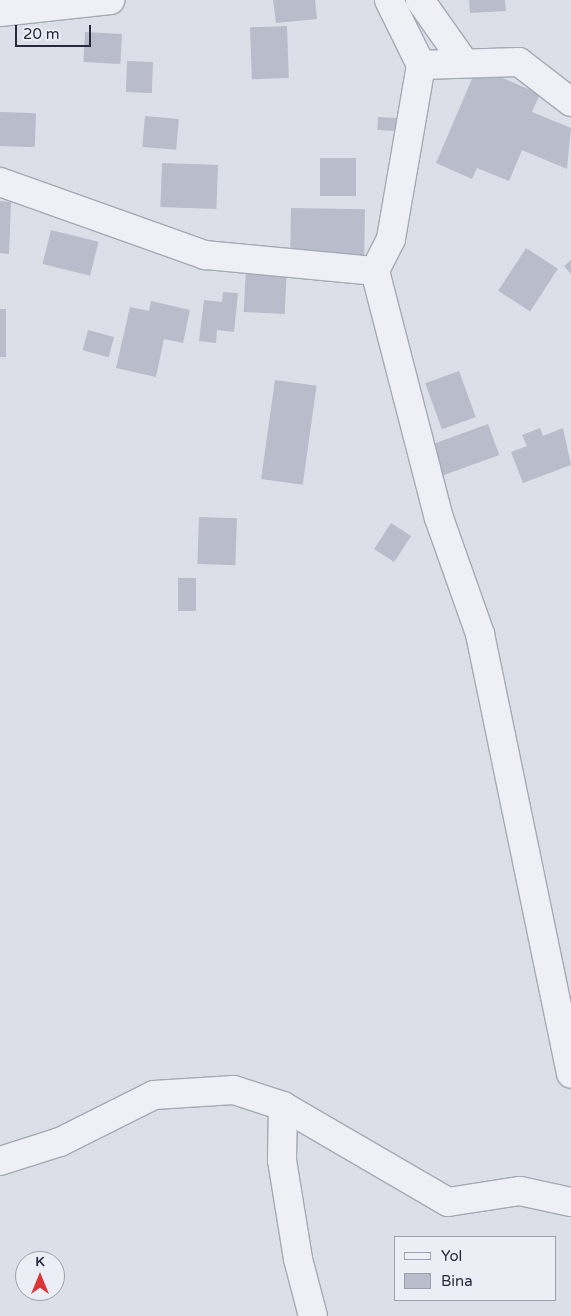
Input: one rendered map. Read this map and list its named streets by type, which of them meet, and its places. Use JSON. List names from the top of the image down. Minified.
{"legend":["Yol","Bina"],"scale_bar":"20 m","north":"top"}
